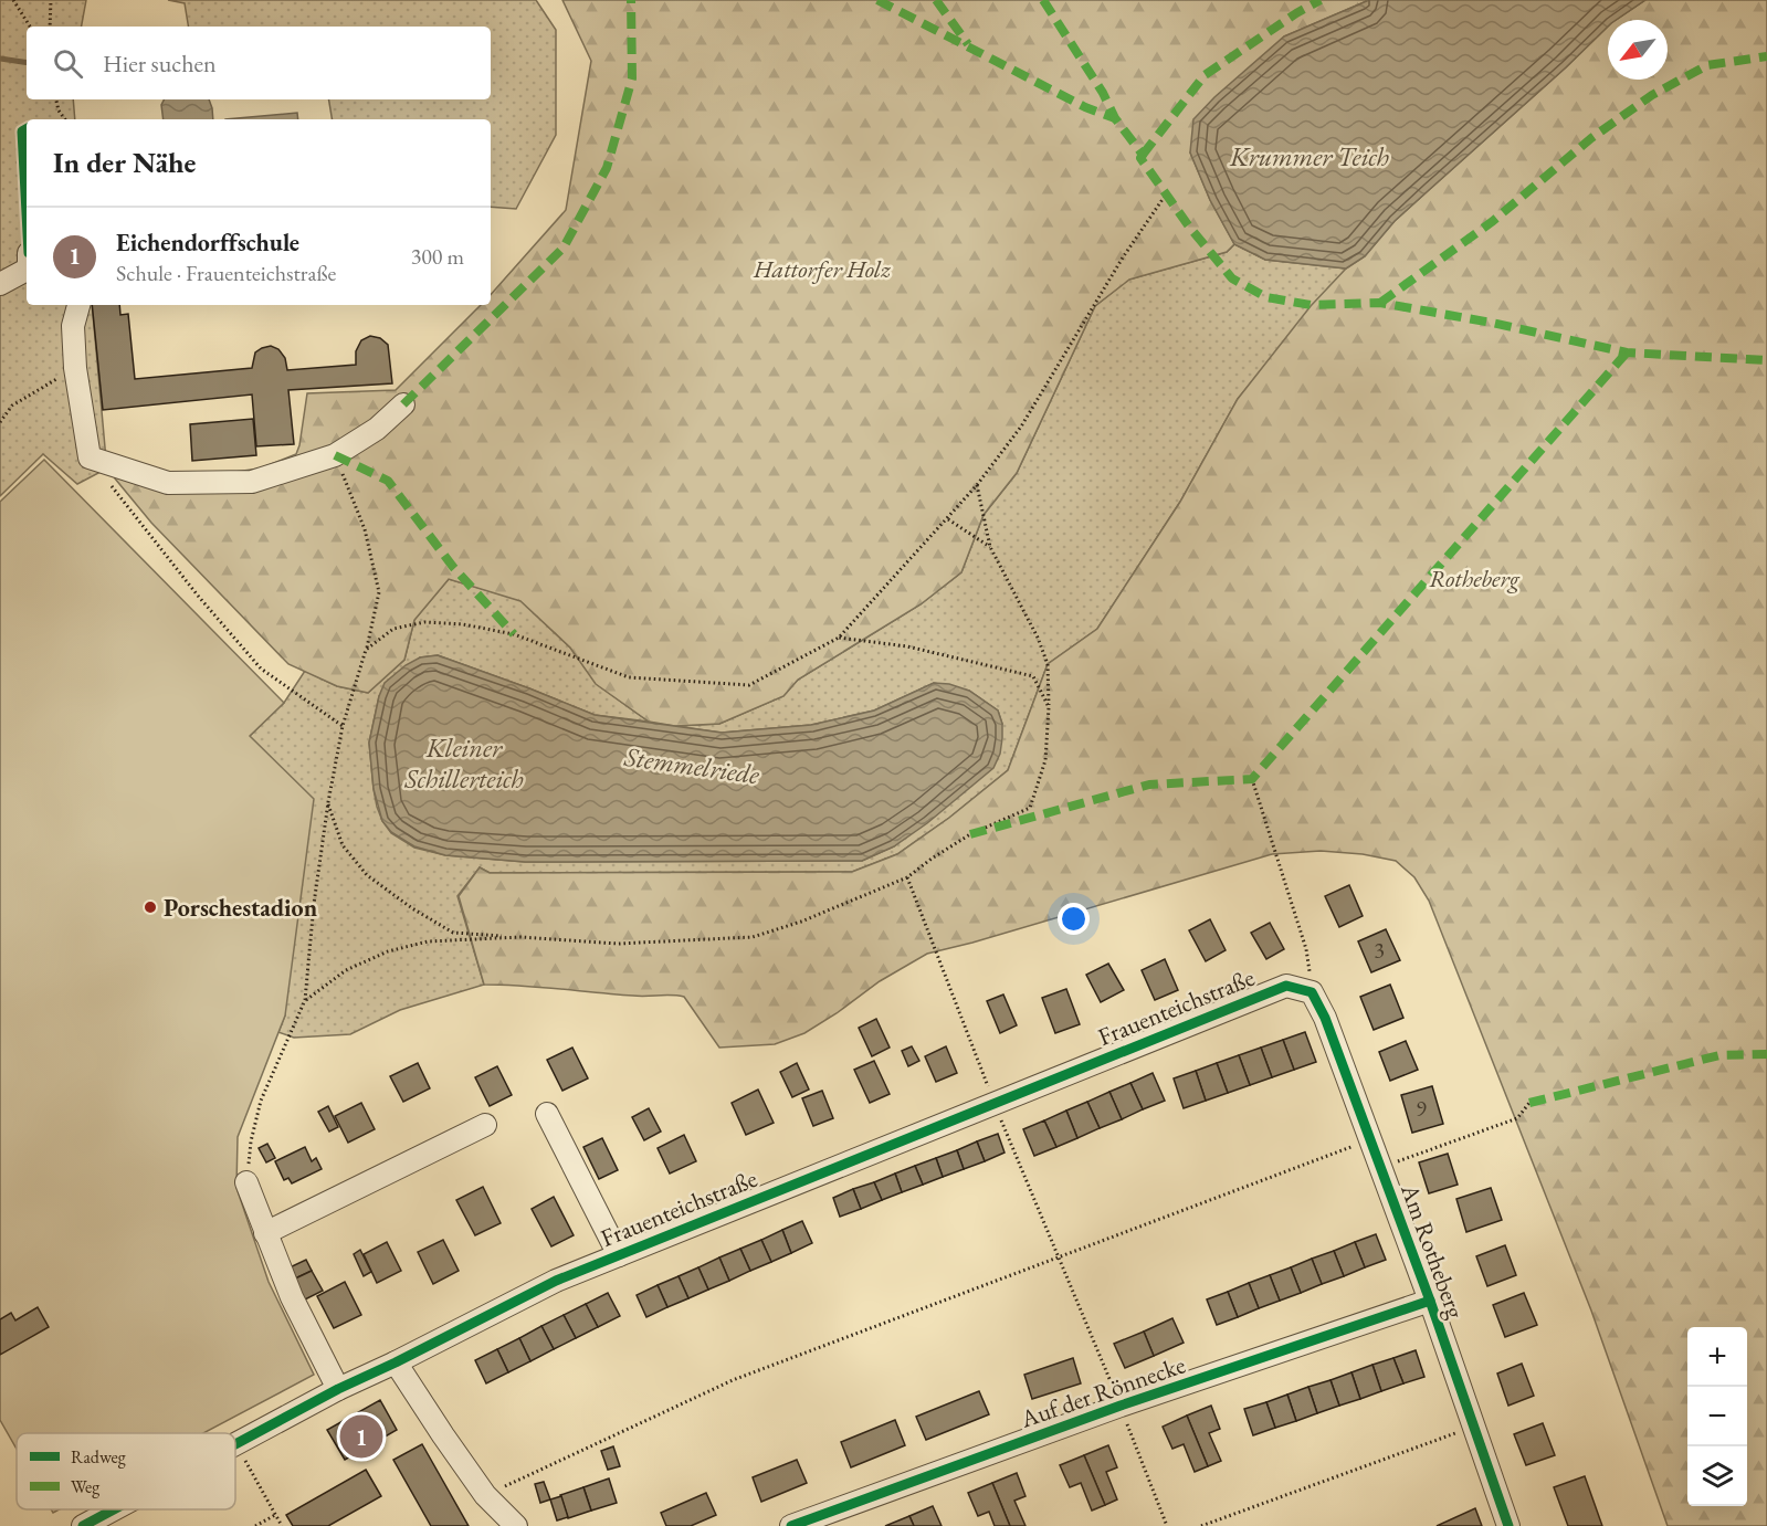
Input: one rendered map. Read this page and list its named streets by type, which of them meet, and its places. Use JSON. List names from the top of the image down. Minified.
{"streets":{"street":["Frauenteichstraße","Am Rotheberg","Auf der Rönnecke"]},"crossings":[["Frauenteichstraße","Am Rotheberg"],["Am Rotheberg","Auf der Rönnecke"]],"water":["Krummer Teich","Kleiner Schillerteich","Stemmelriede"],"parks":["Hattorfer Holz","Rotheberg"],"places":["Porschestadion"],"house_numbers":["3","9"],"legend":["Radweg","Weg"],"north":"bottom left","page":{"search":"Hier suchen","heading":"In der Nähe","list":[{"mark":"1","name":"Eichendorffschule","note":"Schule · Frauenteichstraße","value":"300 m"}],"map_buttons":["+","−"],"pins":"1"}}
